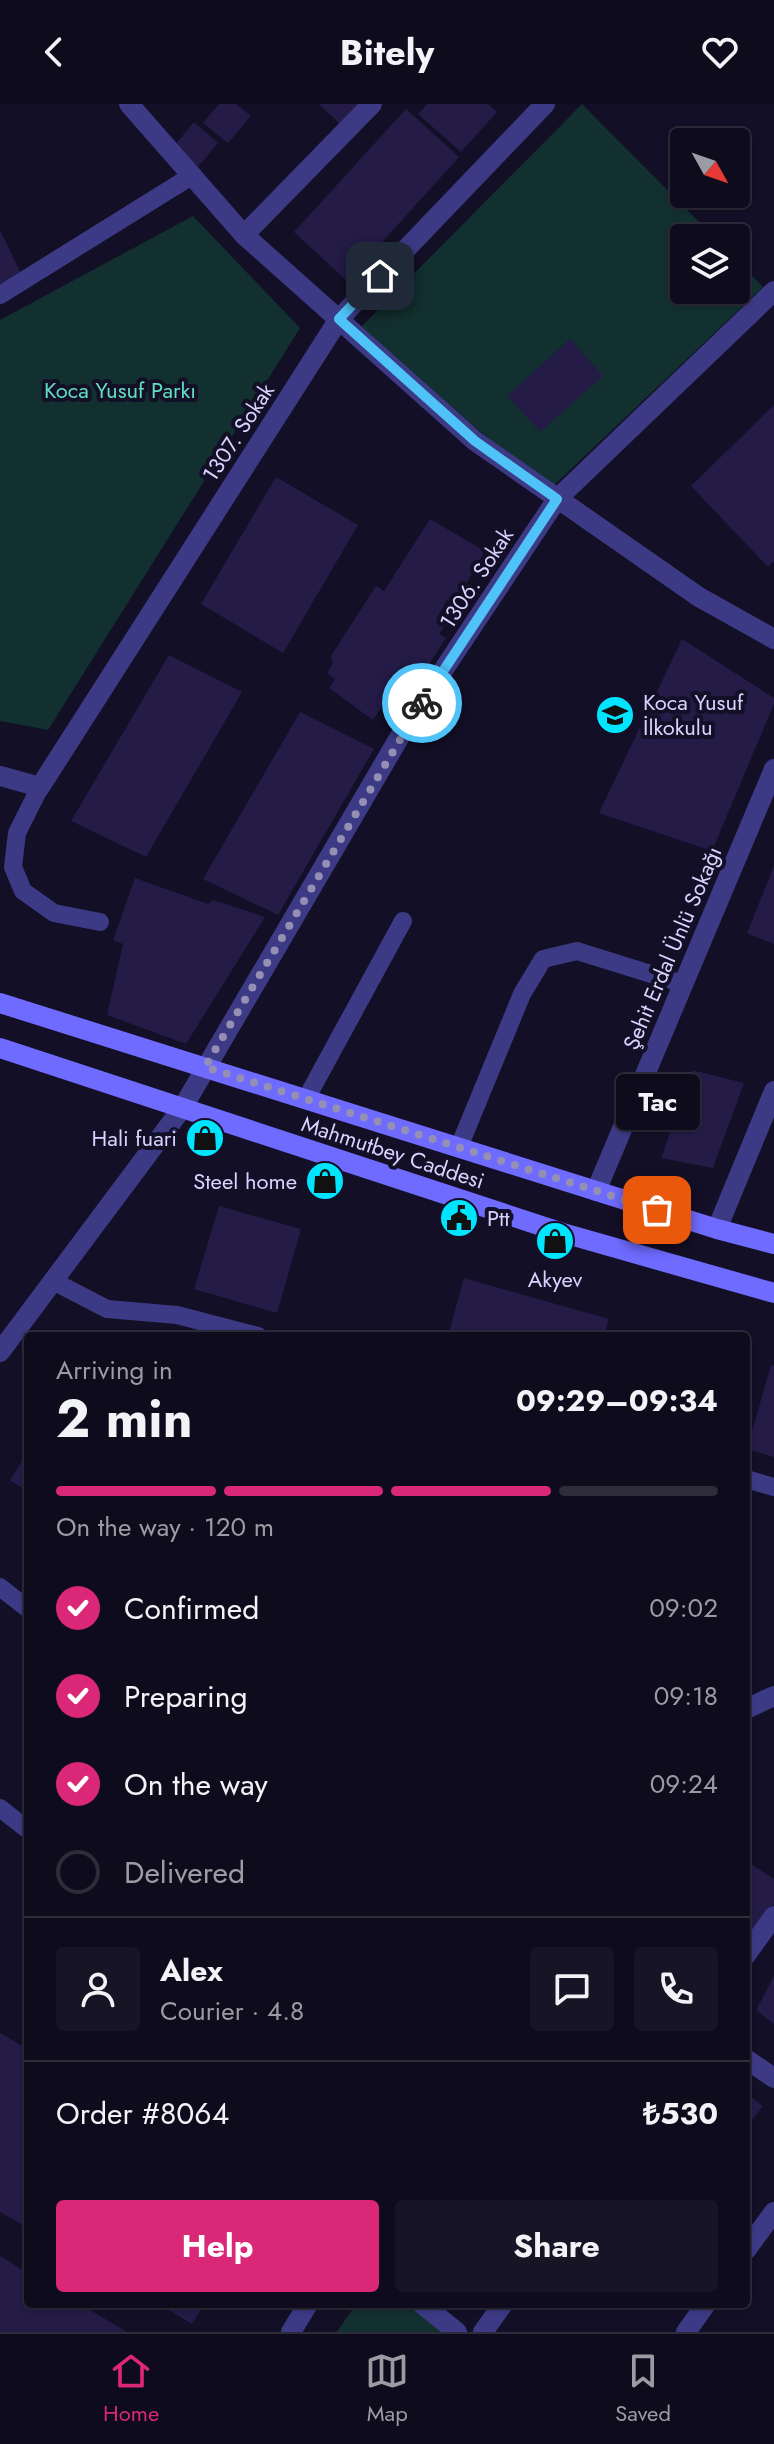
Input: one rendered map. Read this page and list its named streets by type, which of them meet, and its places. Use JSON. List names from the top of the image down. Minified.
{"streets":{"main road":["Mahmutbey Caddesi"],"street":["1307. Sokak","1306. Sokak","Şehit Erdal Ünlü Sokağı"]},"crossings":[["1306. Sokak","Mahmutbey Caddesi"],["Şehit Erdal Ünlü Sokağı","Mahmutbey Caddesi"]],"parks":["Koca Yusuf Parkı"],"places":{"school or university":["Koca Yusuf İlkokulu"],"shop":["Hali fuari","Steel home","Akyev"],"other":["Tac"],"public building":["Ptt"]},"north":"bottom right","page":{"header":"Bitely","bubble":"Tac","heading":["2 min","Arriving in","09:29–09:34"],"panel":["Alex","Courier · 4.8","Order #8064","₺530"],"bar":"On the way · 120 m","list":[["Confirmed","09:02"],["Preparing","09:18"],["On the way","09:24"],"Delivered"],"buttons":["Help","Share"],"tabs":["Home","Map","Saved"]}}
